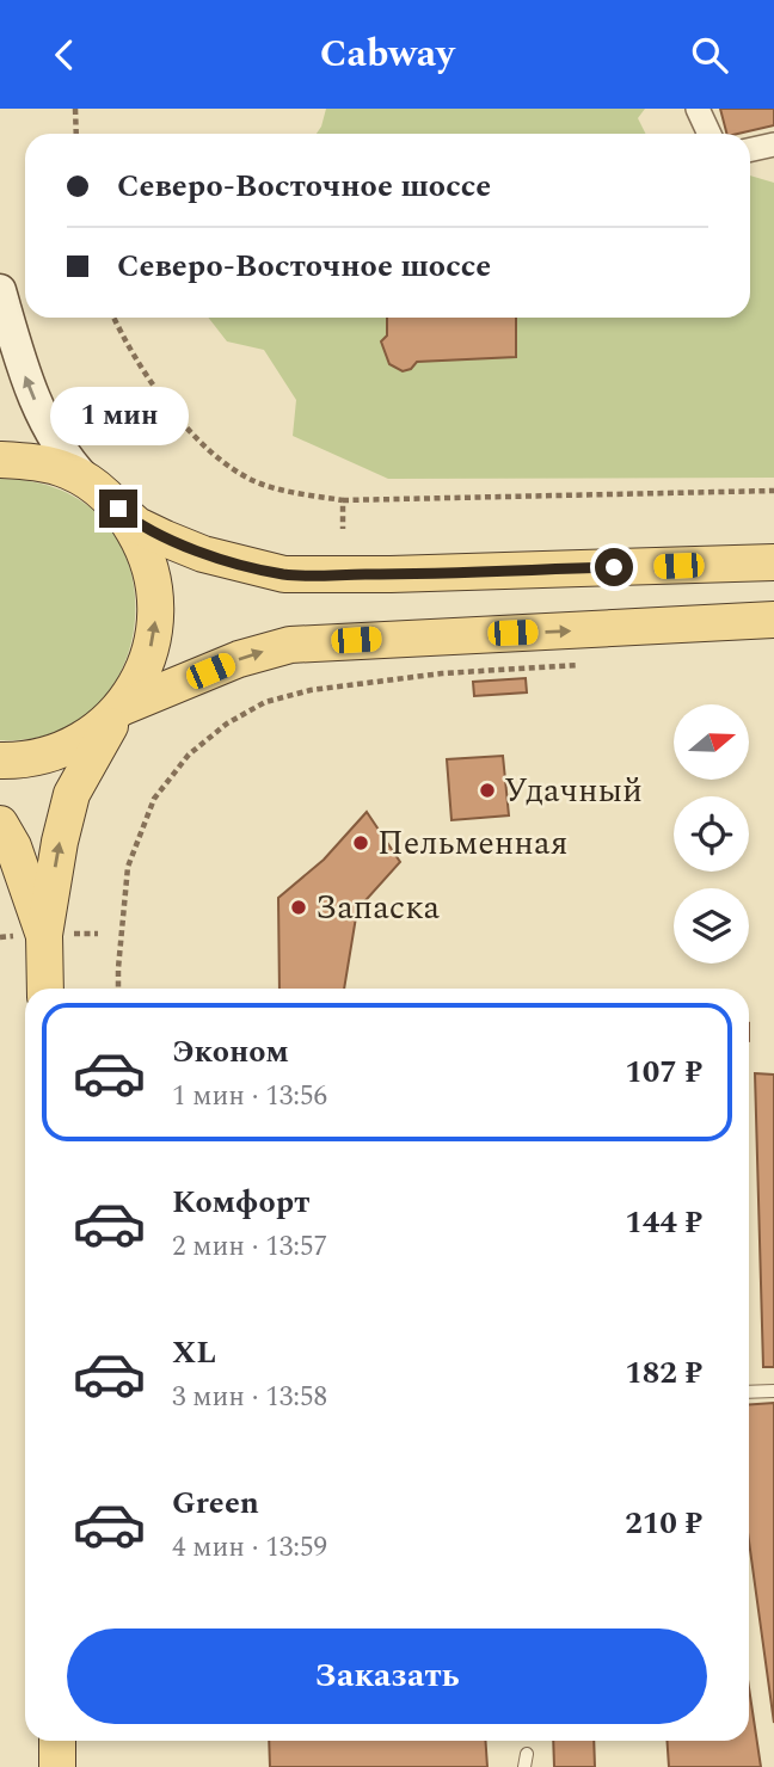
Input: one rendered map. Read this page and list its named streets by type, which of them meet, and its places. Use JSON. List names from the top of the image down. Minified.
{"places":["Удачный","Пельменная","Запаска"],"north":"right","page":{"header":"Cabway","banner":["Северо-Восточное шоссе","Северо-Восточное шоссе"],"bubble":"1 мин","list":[{"name":"Эконом","note":"1 мин · 13:56","value":"107 ₽"},{"name":"Комфорт","note":"2 мин · 13:57","value":"144 ₽"},{"name":"XL","note":"3 мин · 13:58","value":"182 ₽"},{"name":"Green","note":"4 мин · 13:59","value":"210 ₽"}],"buttons":"Заказать"}}
